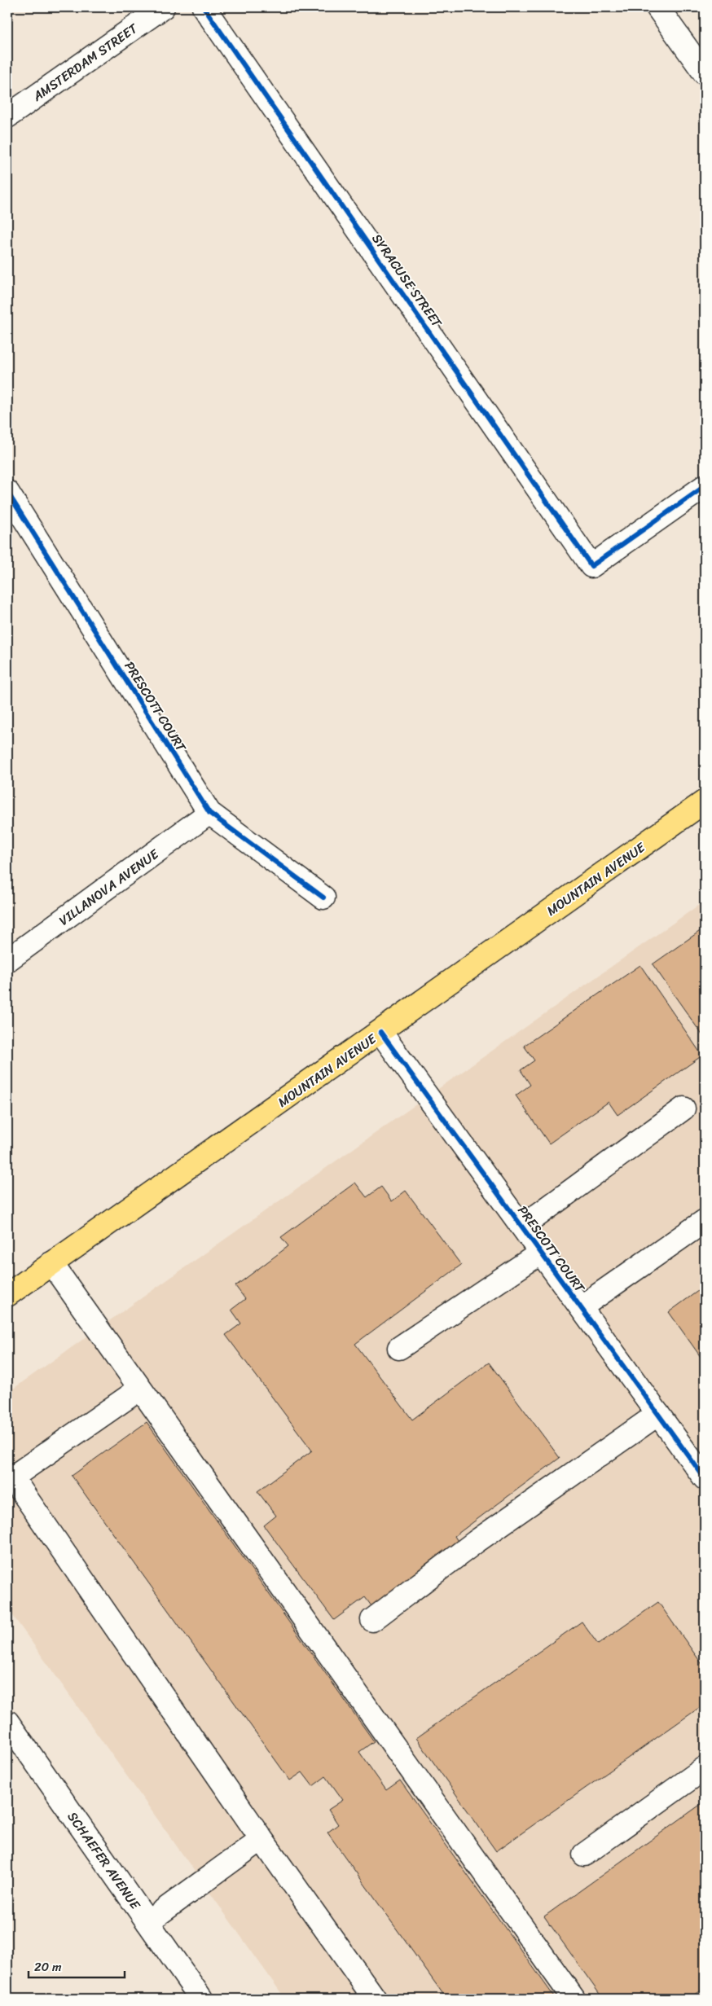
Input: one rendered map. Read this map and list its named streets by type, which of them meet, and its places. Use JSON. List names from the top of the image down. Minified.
{"streets":{"main road":["MOUNTAIN AVENUE"],"street":["AMSTERDAM STREET","SYRACUSE STREET","PRESCOTT COURT","VILLANOVA AVENUE","SCHAEFER AVENUE"]},"crossings":[["PRESCOTT COURT","MOUNTAIN AVENUE"],["PRESCOTT COURT","VILLANOVA AVENUE"]],"scale_bar":"20 m"}
